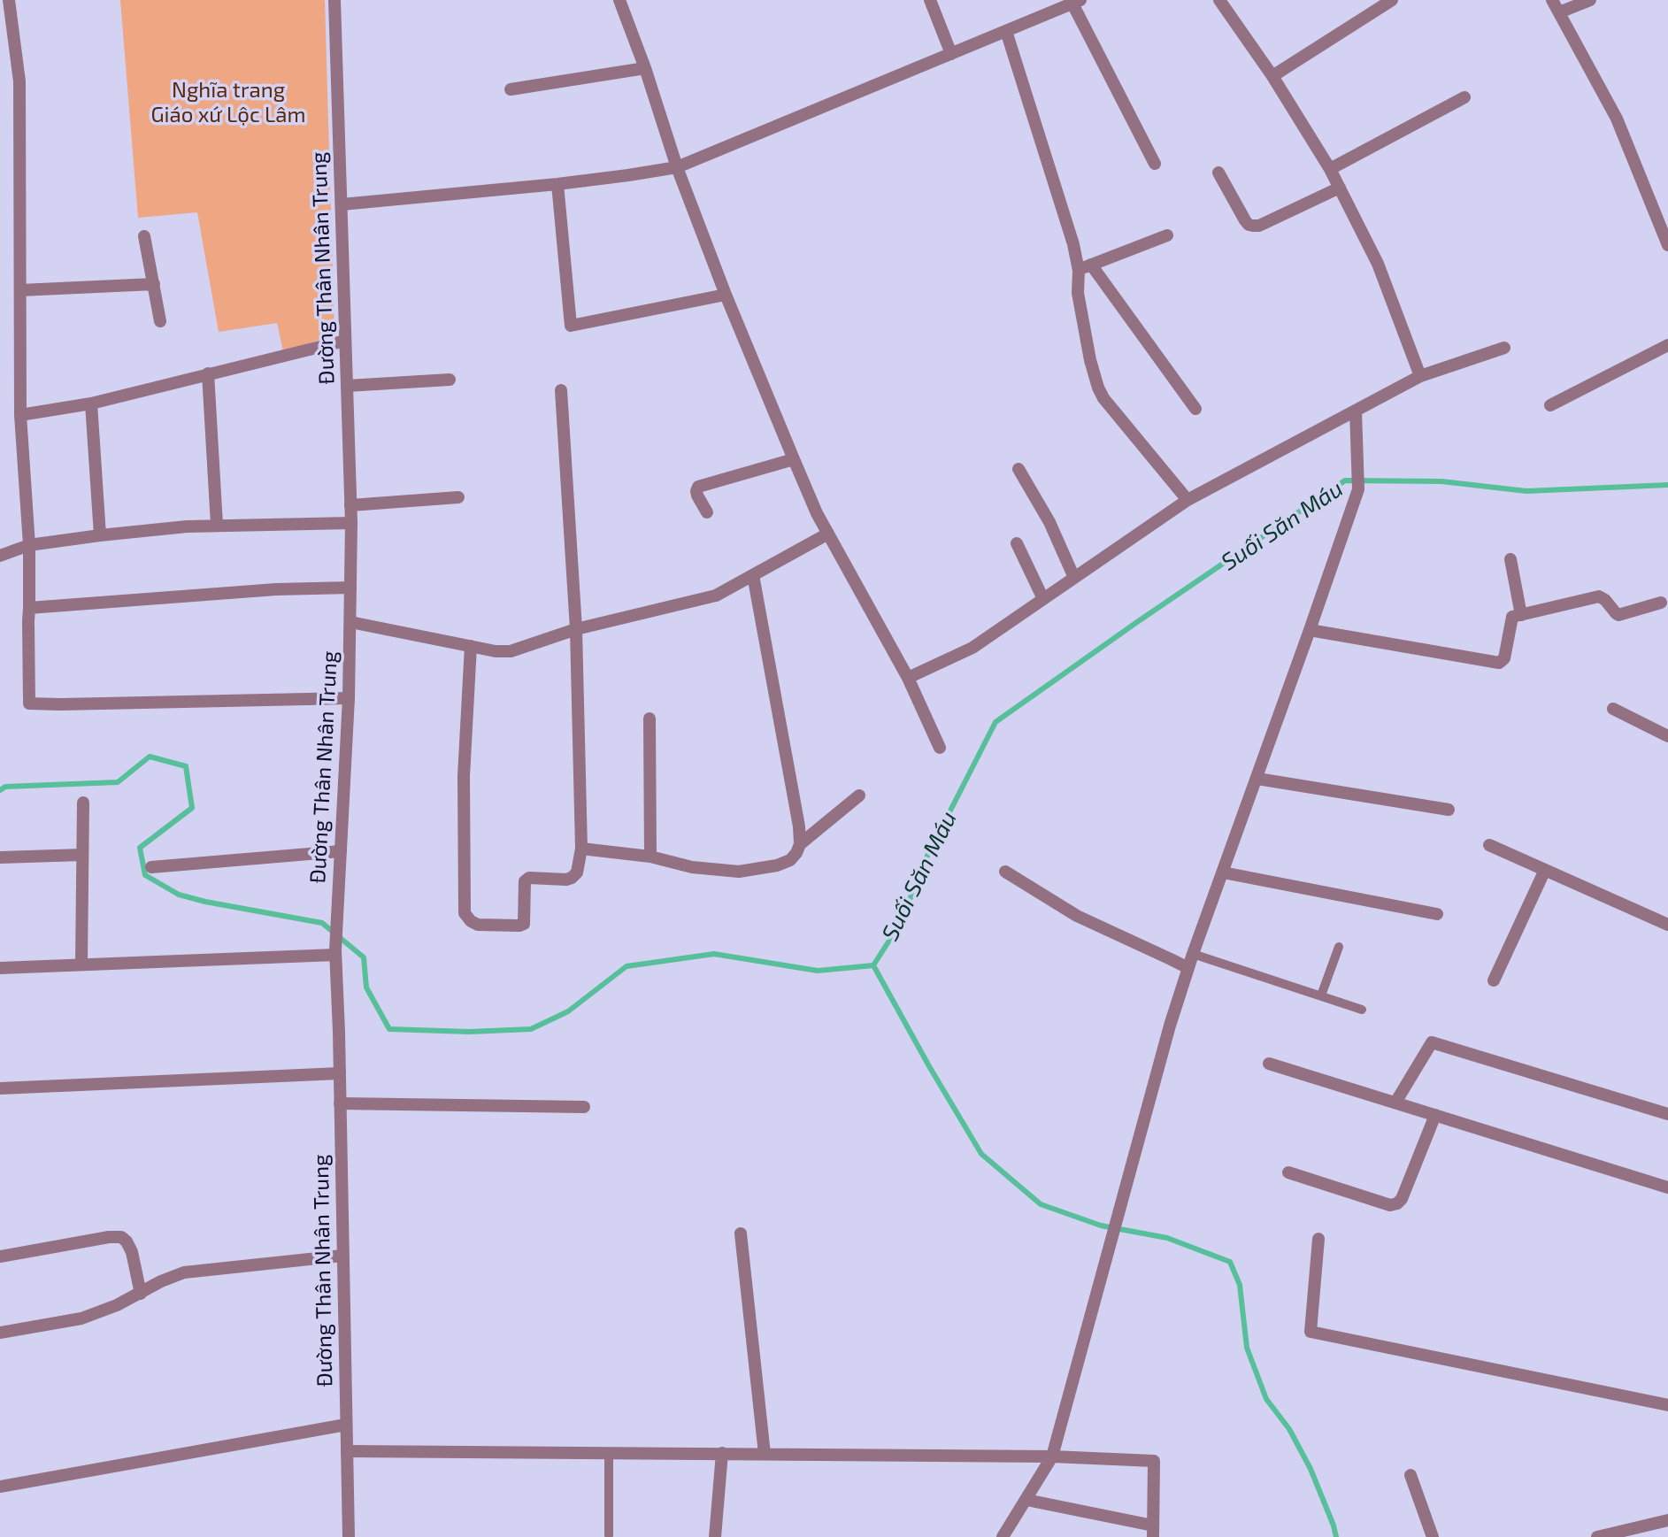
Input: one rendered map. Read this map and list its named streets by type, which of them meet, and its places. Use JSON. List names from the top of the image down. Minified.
{"streets":{"street":["Đường Thân Nhân Trung"]},"water":["Suối Săn Máu"],"parks":["Nghĩa trang Giáo xứ Lộc Lâm"]}
